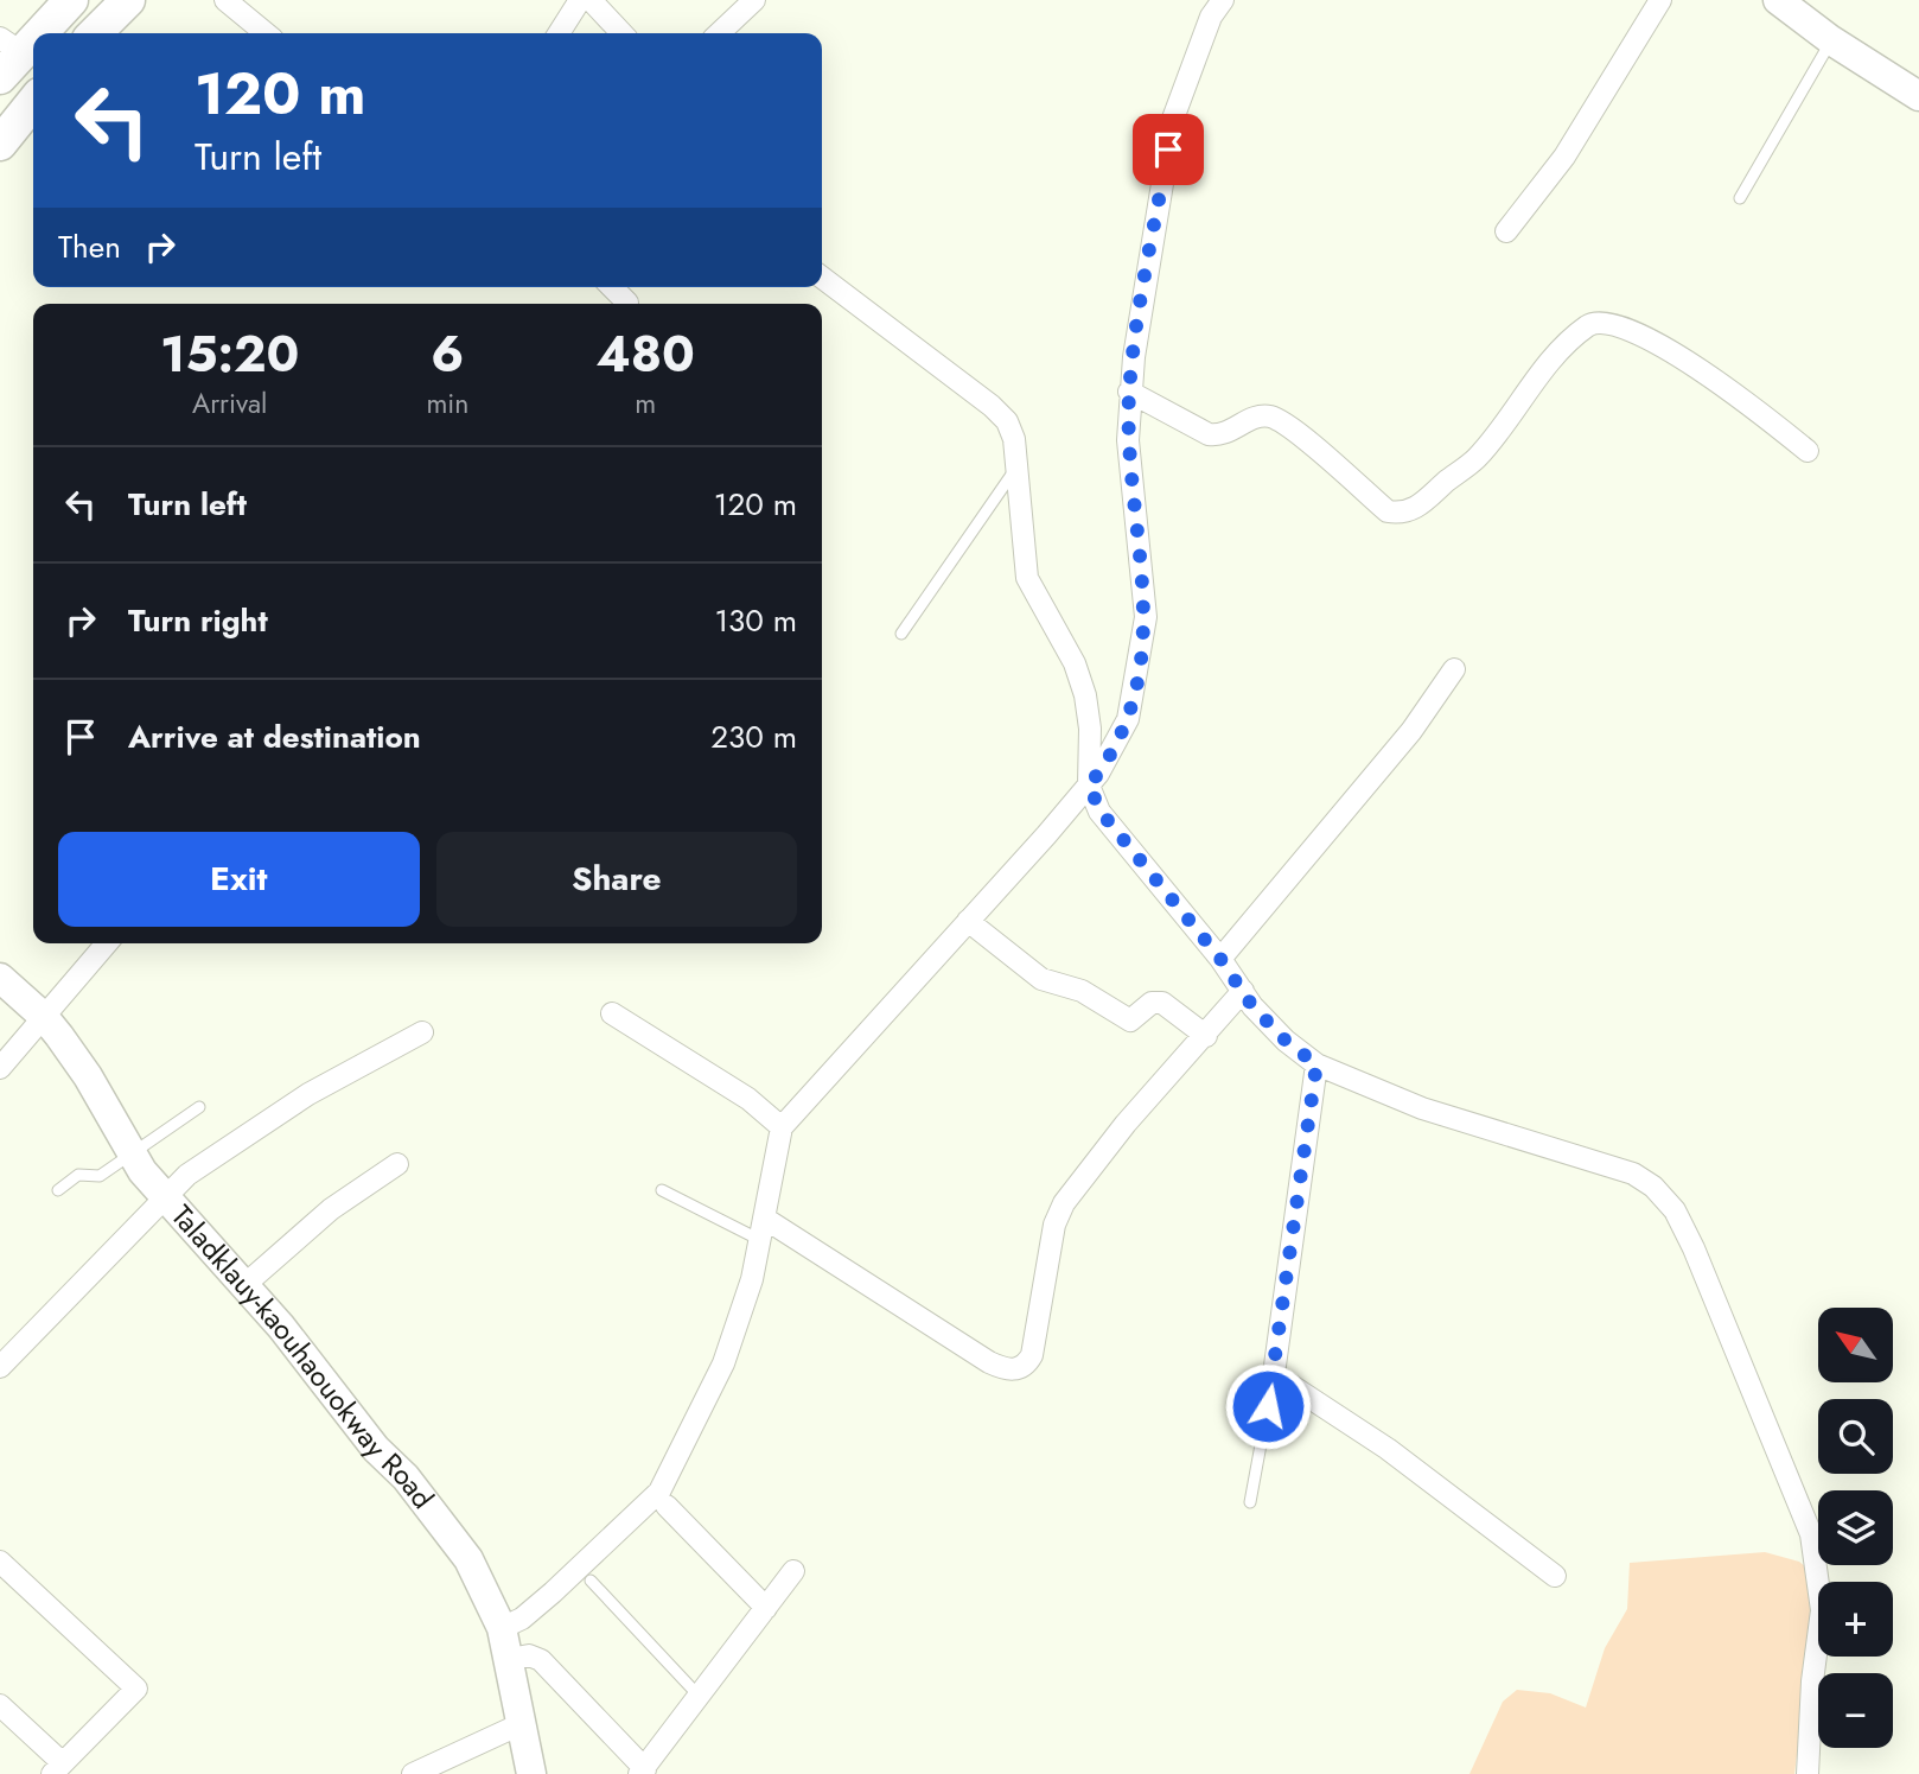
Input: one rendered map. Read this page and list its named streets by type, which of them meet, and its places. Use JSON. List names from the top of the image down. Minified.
{"streets":{"street":["Taladklauy-kaouhaouokway Road"]},"north":"top left","page":{"turn":["120 m","Turn left"],"then":"Then","eta":["15:20","Arrival","6","min","480","m"],"list":[{"name":"Turn left","value":"120 m"},{"name":"Turn right","value":"130 m"},{"name":"Arrive at destination","value":"230 m"}],"buttons":["Exit","Share"],"map_buttons":["+","−"]}}
